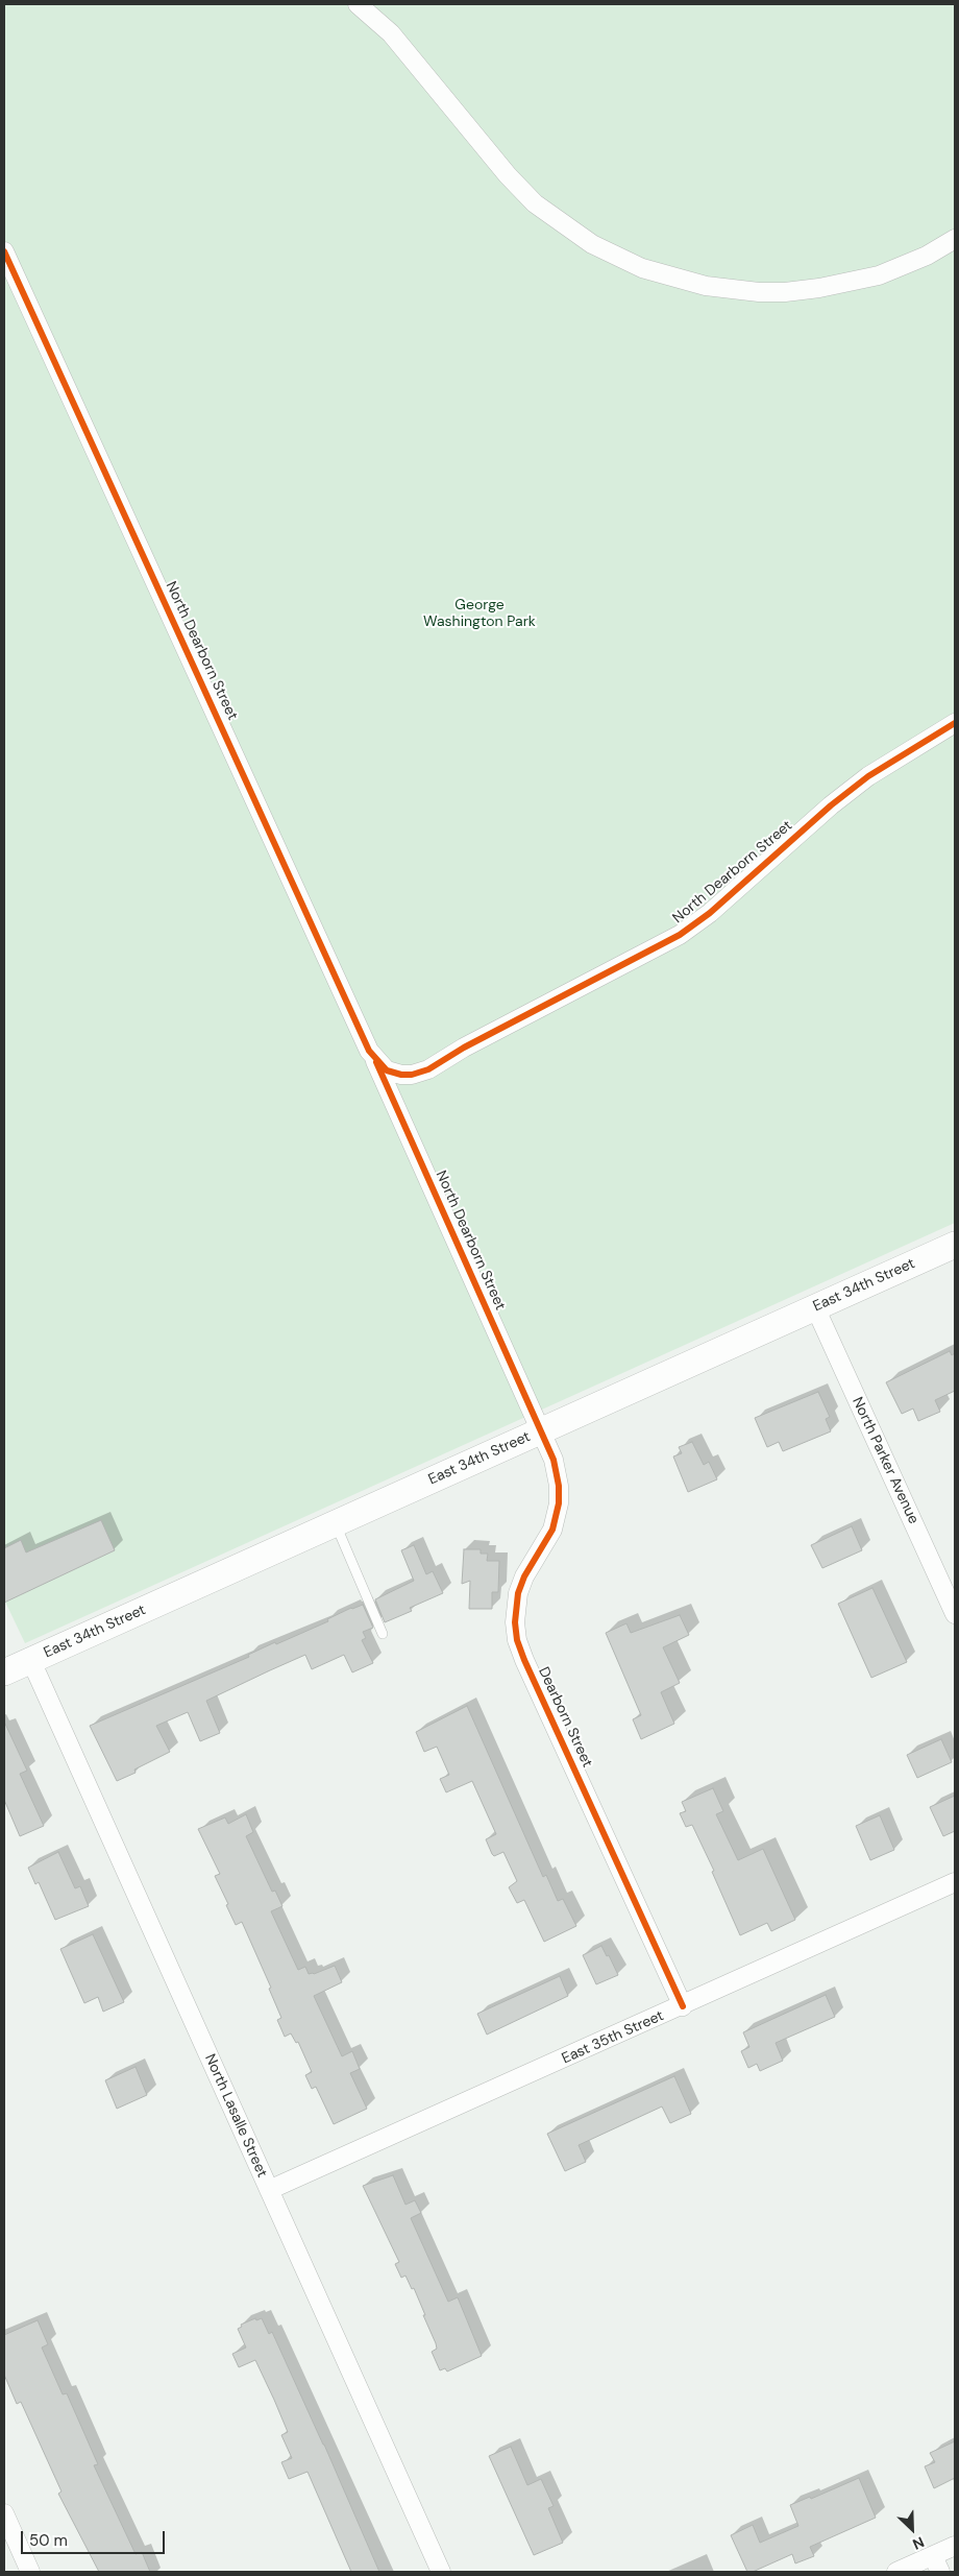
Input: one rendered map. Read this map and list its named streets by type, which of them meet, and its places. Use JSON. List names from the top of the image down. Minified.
{"streets":{"main road":["East 34th Street"],"street":["North Dearborn Street","North Parker Avenue","Dearborn Street","East 35th Street","North Lasalle Street"]},"crossings":[["North Dearborn Street","East 34th Street"],["North Dearborn Street","Dearborn Street"],["East 34th Street","North Parker Avenue"],["East 34th Street","Dearborn Street"],["East 34th Street","North Lasalle Street"],["Dearborn Street","East 35th Street"],["East 35th Street","North Lasalle Street"]],"parks":["George Washington Park"],"scale_bar":"50 m","north":"bottom right"}
